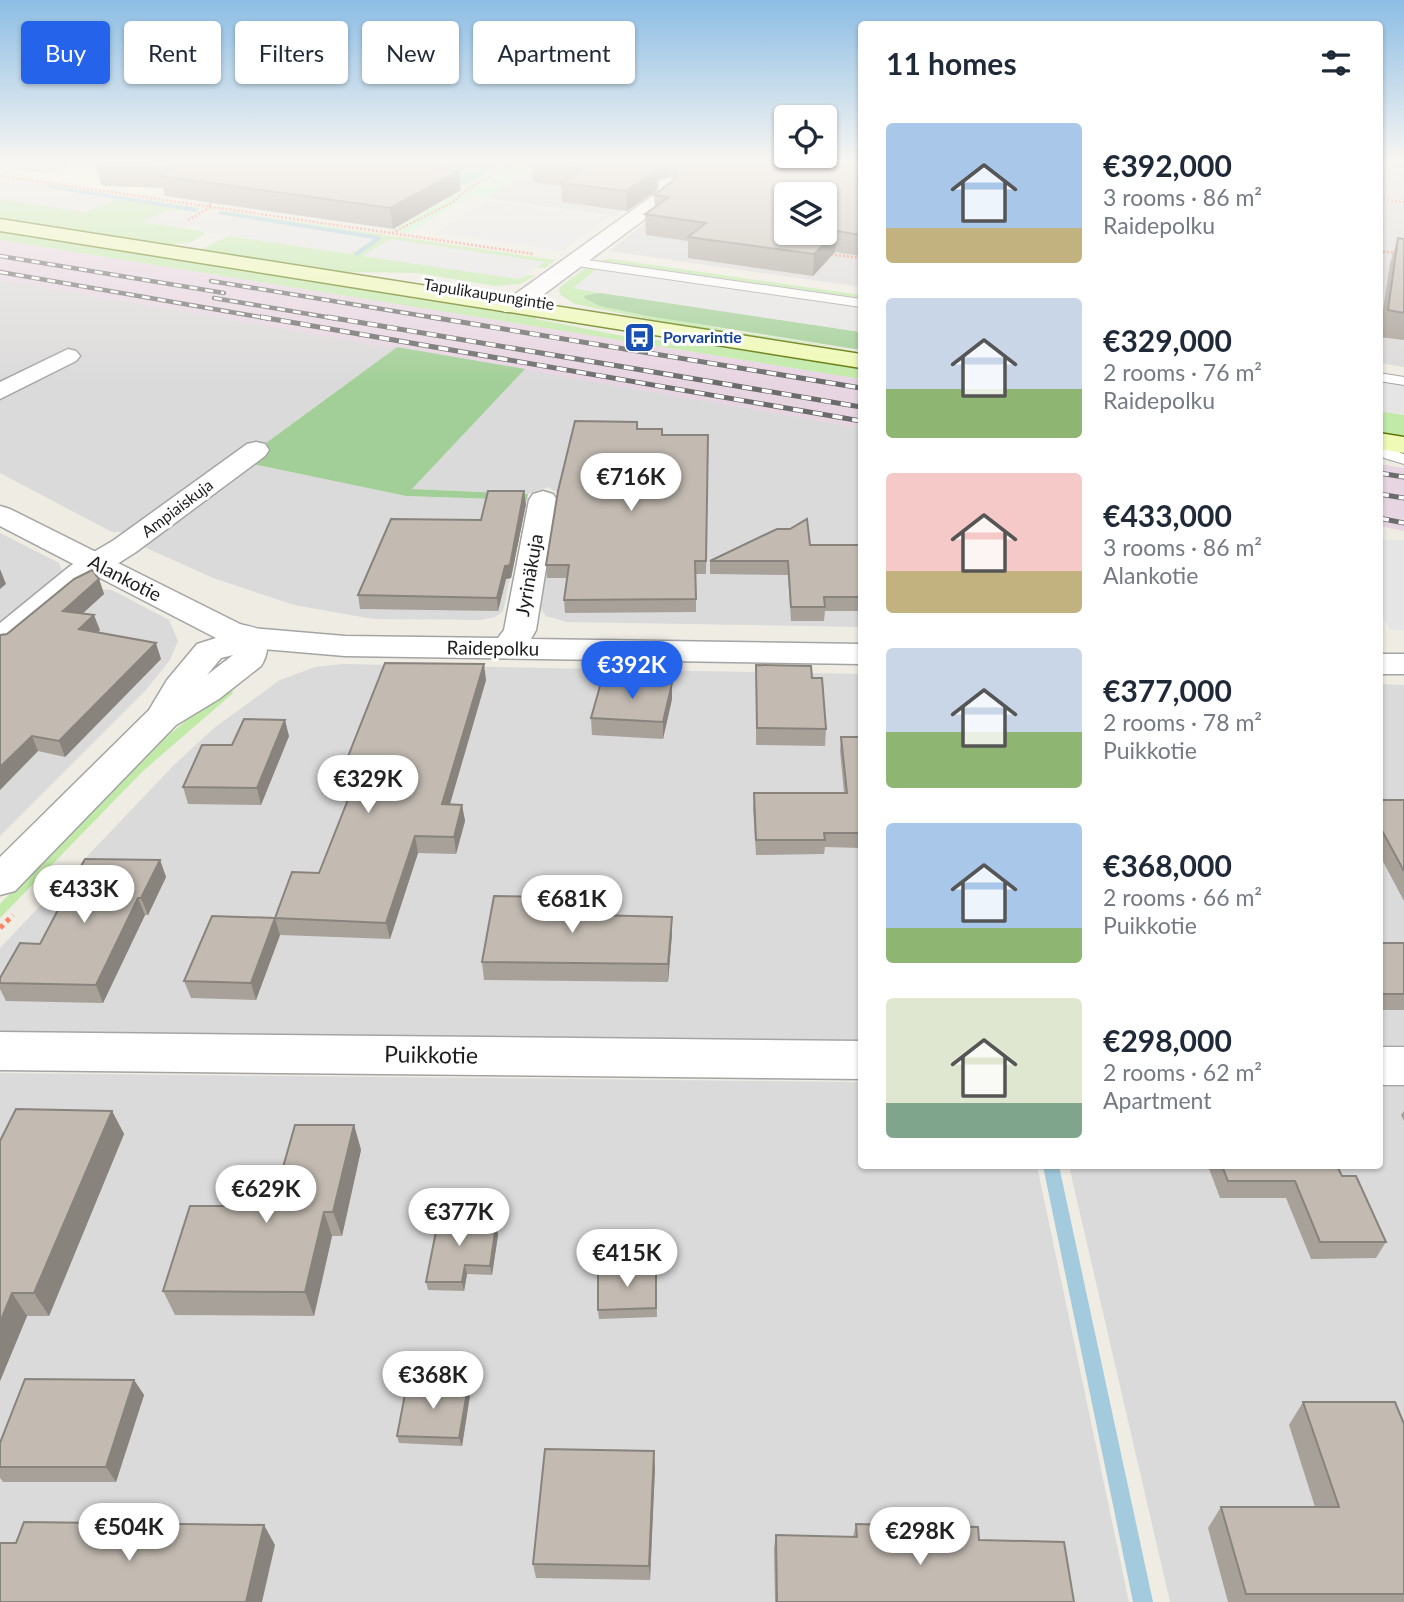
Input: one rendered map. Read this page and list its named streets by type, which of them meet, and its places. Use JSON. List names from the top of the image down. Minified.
{"streets":{"main road":["Tapulikaupungintie"],"street":["Ampiaiskuja","Jyrinäkuja","Alankotie","Raidepolku","Puikkotie"]},"crossings":[["Ampiaiskuja","Alankotie"],["Jyrinäkuja","Raidepolku"],["Alankotie","Raidepolku"]],"places":{"bus stop":["Porvarintie"]},"page":{"chip":["Buy","Rent","Filters","New","Apartment"],"heading":"11 homes","list":[{"name":"€392,000","note":"3 rooms · 86 m² · Raidepolku"},{"name":"€329,000","note":"2 rooms · 76 m² · Raidepolku"},{"name":"€433,000","note":"3 rooms · 86 m² · Alankotie"},{"name":"€377,000","note":"2 rooms · 78 m² · Puikkotie"},{"name":"€368,000","note":"2 rooms · 66 m² · Puikkotie"},{"name":"€298,000","note":"2 rooms · 62 m² · Apartment"}],"price":["€716K","€392K","€329K","€433K","€681K","€629K","€377K","€415K","€368K","€504K","€298K"]}}
